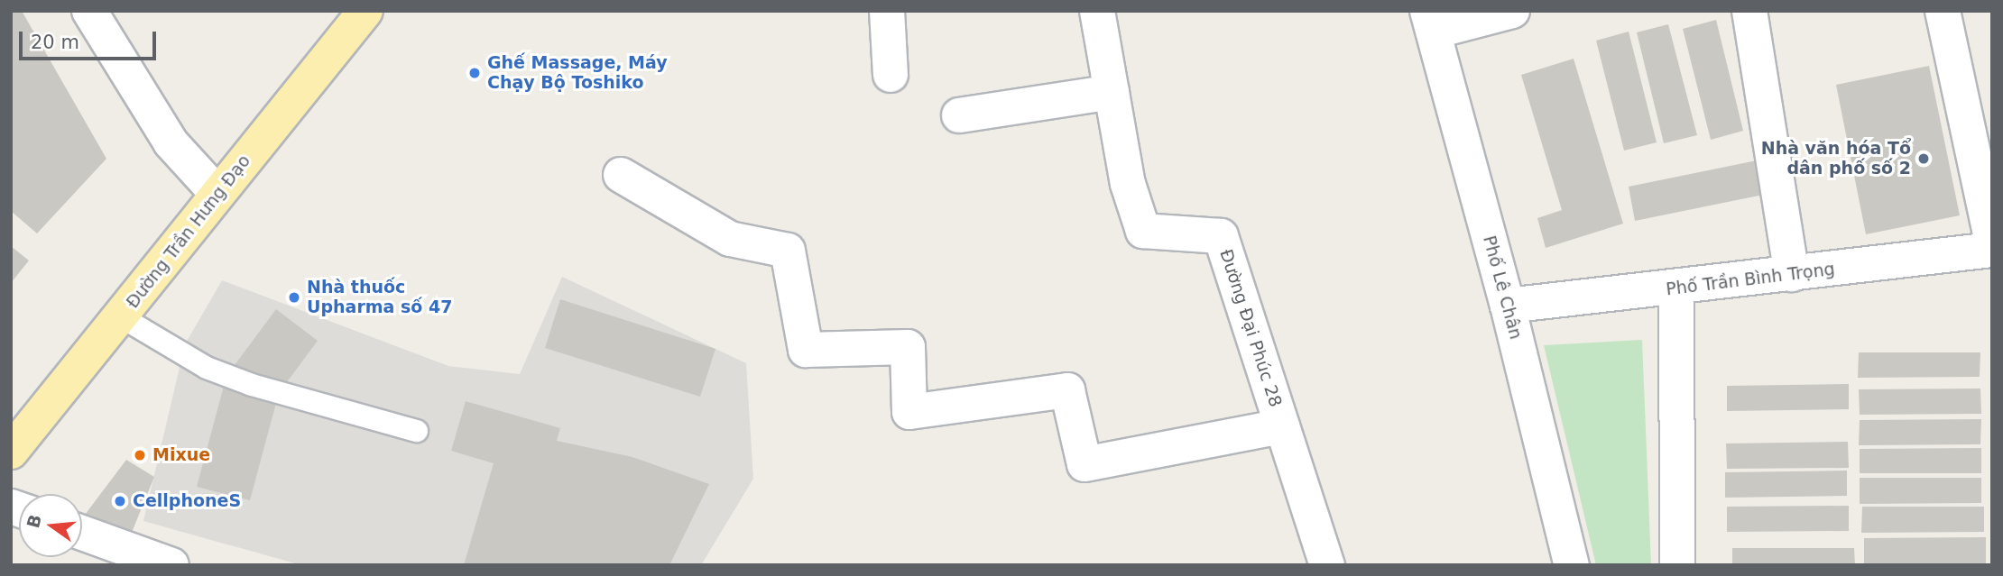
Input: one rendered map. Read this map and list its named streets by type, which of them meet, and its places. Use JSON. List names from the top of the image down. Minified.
{"streets":{"main road":["Đường Trần Hưng Đạo"],"street":["Phố Trần Bình Trọng","Phố Lê Chân","Đường Đại Phúc 28"]},"crossings":[["Phố Trần Bình Trọng","Phố Lê Chân"]],"places":["Ghế Massage, Máy Chạy Bộ Toshiko","Nhà văn hóa Tổ dân phố số 2","Nhà thuốc Upharma số 47","Mixue","CellphoneS"],"scale_bar":"20 m","north":"left"}
